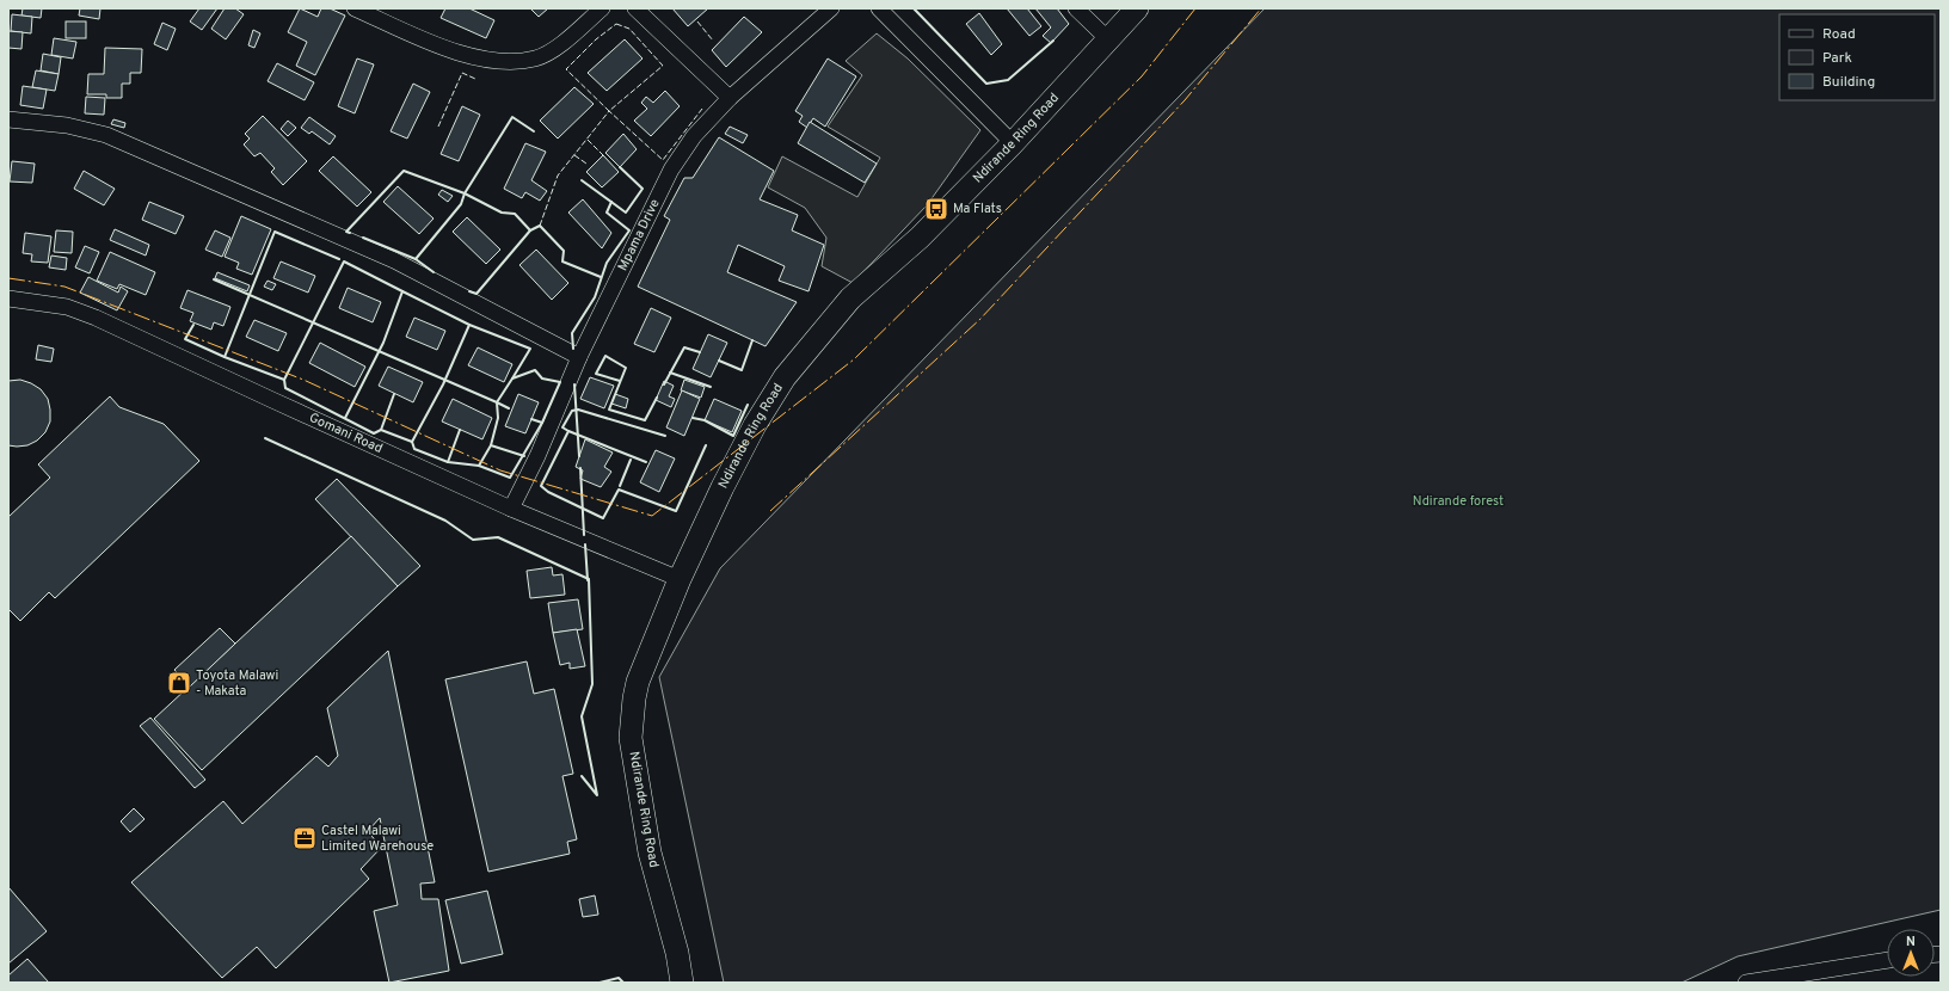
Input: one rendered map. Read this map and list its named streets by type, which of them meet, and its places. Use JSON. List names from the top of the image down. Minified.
{"streets":{"street":["Ndirande Ring Road","Mpama Drive","Gomani Road"]},"crossings":[["Ndirande Ring Road","Gomani Road"],["Mpama Drive","Gomani Road"]],"parks":["Ndirande forest"],"places":{"bus stop":["Ma Flats"],"shop":["Toyota Malawi - Makata"],"office":["Castel Malawi Limited Warehouse"]},"legend":["Road","Park","Building"],"north":"top"}
